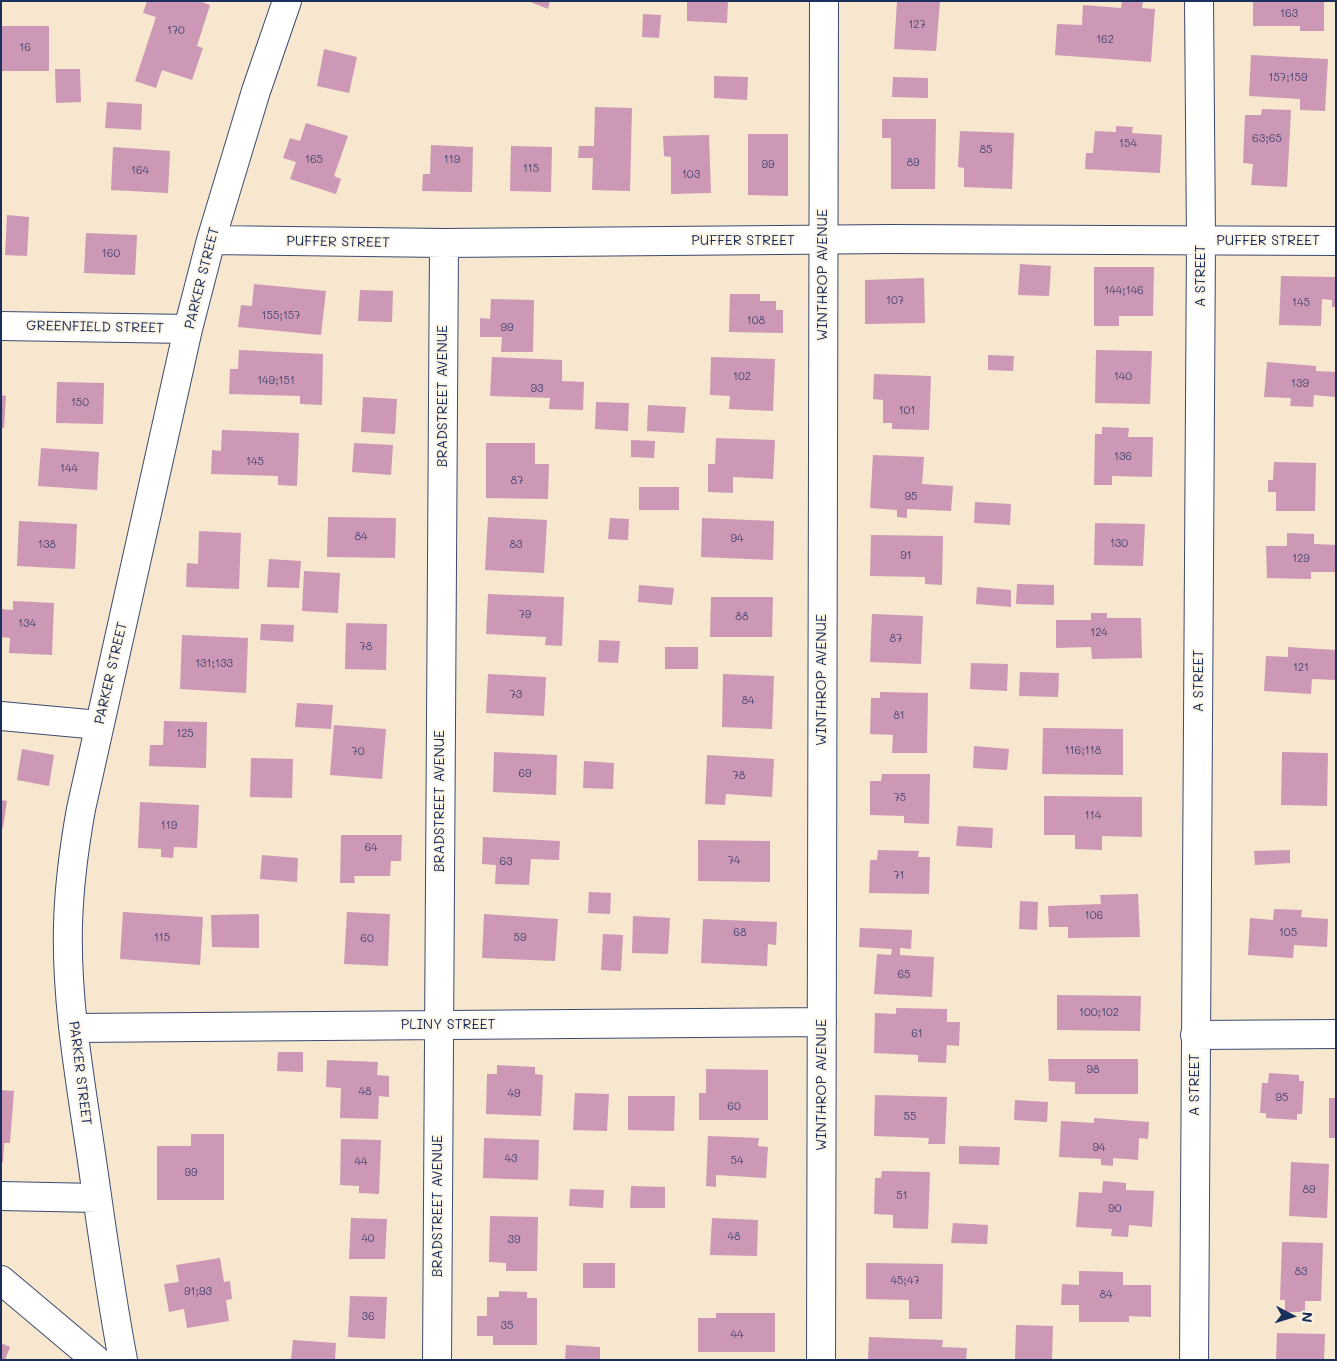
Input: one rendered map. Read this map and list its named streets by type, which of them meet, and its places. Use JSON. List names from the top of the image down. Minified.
{"streets":{"street":["PUFFER STREET","WINTHROP AVENUE","A STREET","PARKER STREET","GREENFIELD STREET","BRADSTREET AVENUE","PLINY STREET"]},"crossings":[["PUFFER STREET","WINTHROP AVENUE"],["PUFFER STREET","A STREET"],["PUFFER STREET","PARKER STREET"],["PUFFER STREET","BRADSTREET AVENUE"],["WINTHROP AVENUE","PLINY STREET"],["PARKER STREET","GREENFIELD STREET"],["PARKER STREET","PLINY STREET"],["BRADSTREET AVENUE","PLINY STREET"]],"house_numbers":["163","127","170","162","16","157;159","63;65","154","85","165","119","89","99","115","164","103","160","144;146","107","145","155;157","108","99","102","140","149;151","139","93","150","101","136","145","144","87","95","84","94","130","138","83","91","129","79","88","134","124","87","78","131;133","121","73","84","81","125","116;118","70","69","78","75","114","119","64","74","63","71","106","68","105","115","59","60","65","100;102","61","98","48","49","95","60","55","94","43","54","44","99","89","51","90","48","40","39","83","45;47","91;93","84","36","35","44"],"north":"right"}
